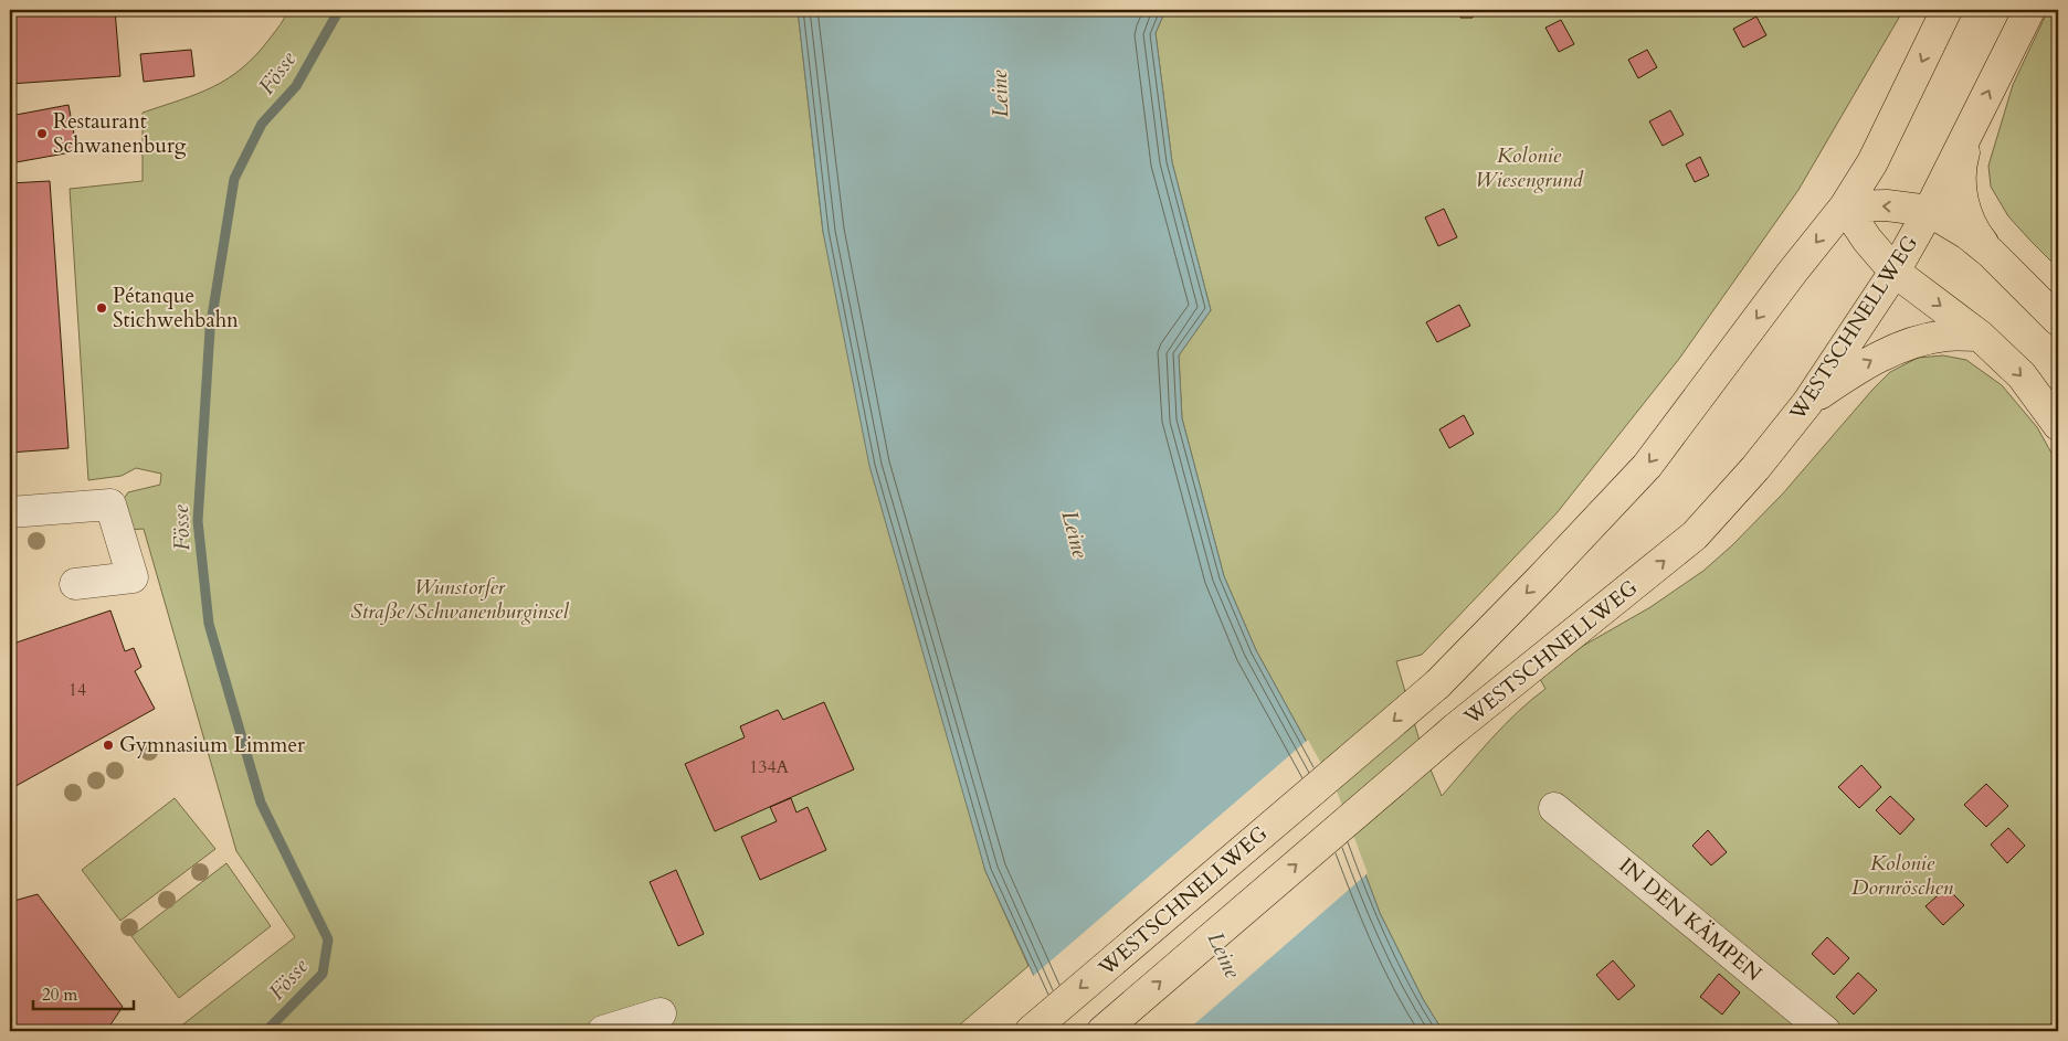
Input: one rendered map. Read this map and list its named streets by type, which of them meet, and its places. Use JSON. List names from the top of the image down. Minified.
{"streets":{"main road":["WESTSCHNELLWEG"],"street":["IN DEN KÄMPEN"]},"water":["Fösse","Leine"],"parks":["Kolonie Wiesengrund","Wunstorfer Straße/Schwanenburginsel","Kolonie Dornröschen"],"places":["Restaurant Schwanenburg","Pétanque Stichwehbahn","Gymnasium Limmer"],"house_numbers":["14","134A"],"scale_bar":"20 m"}
